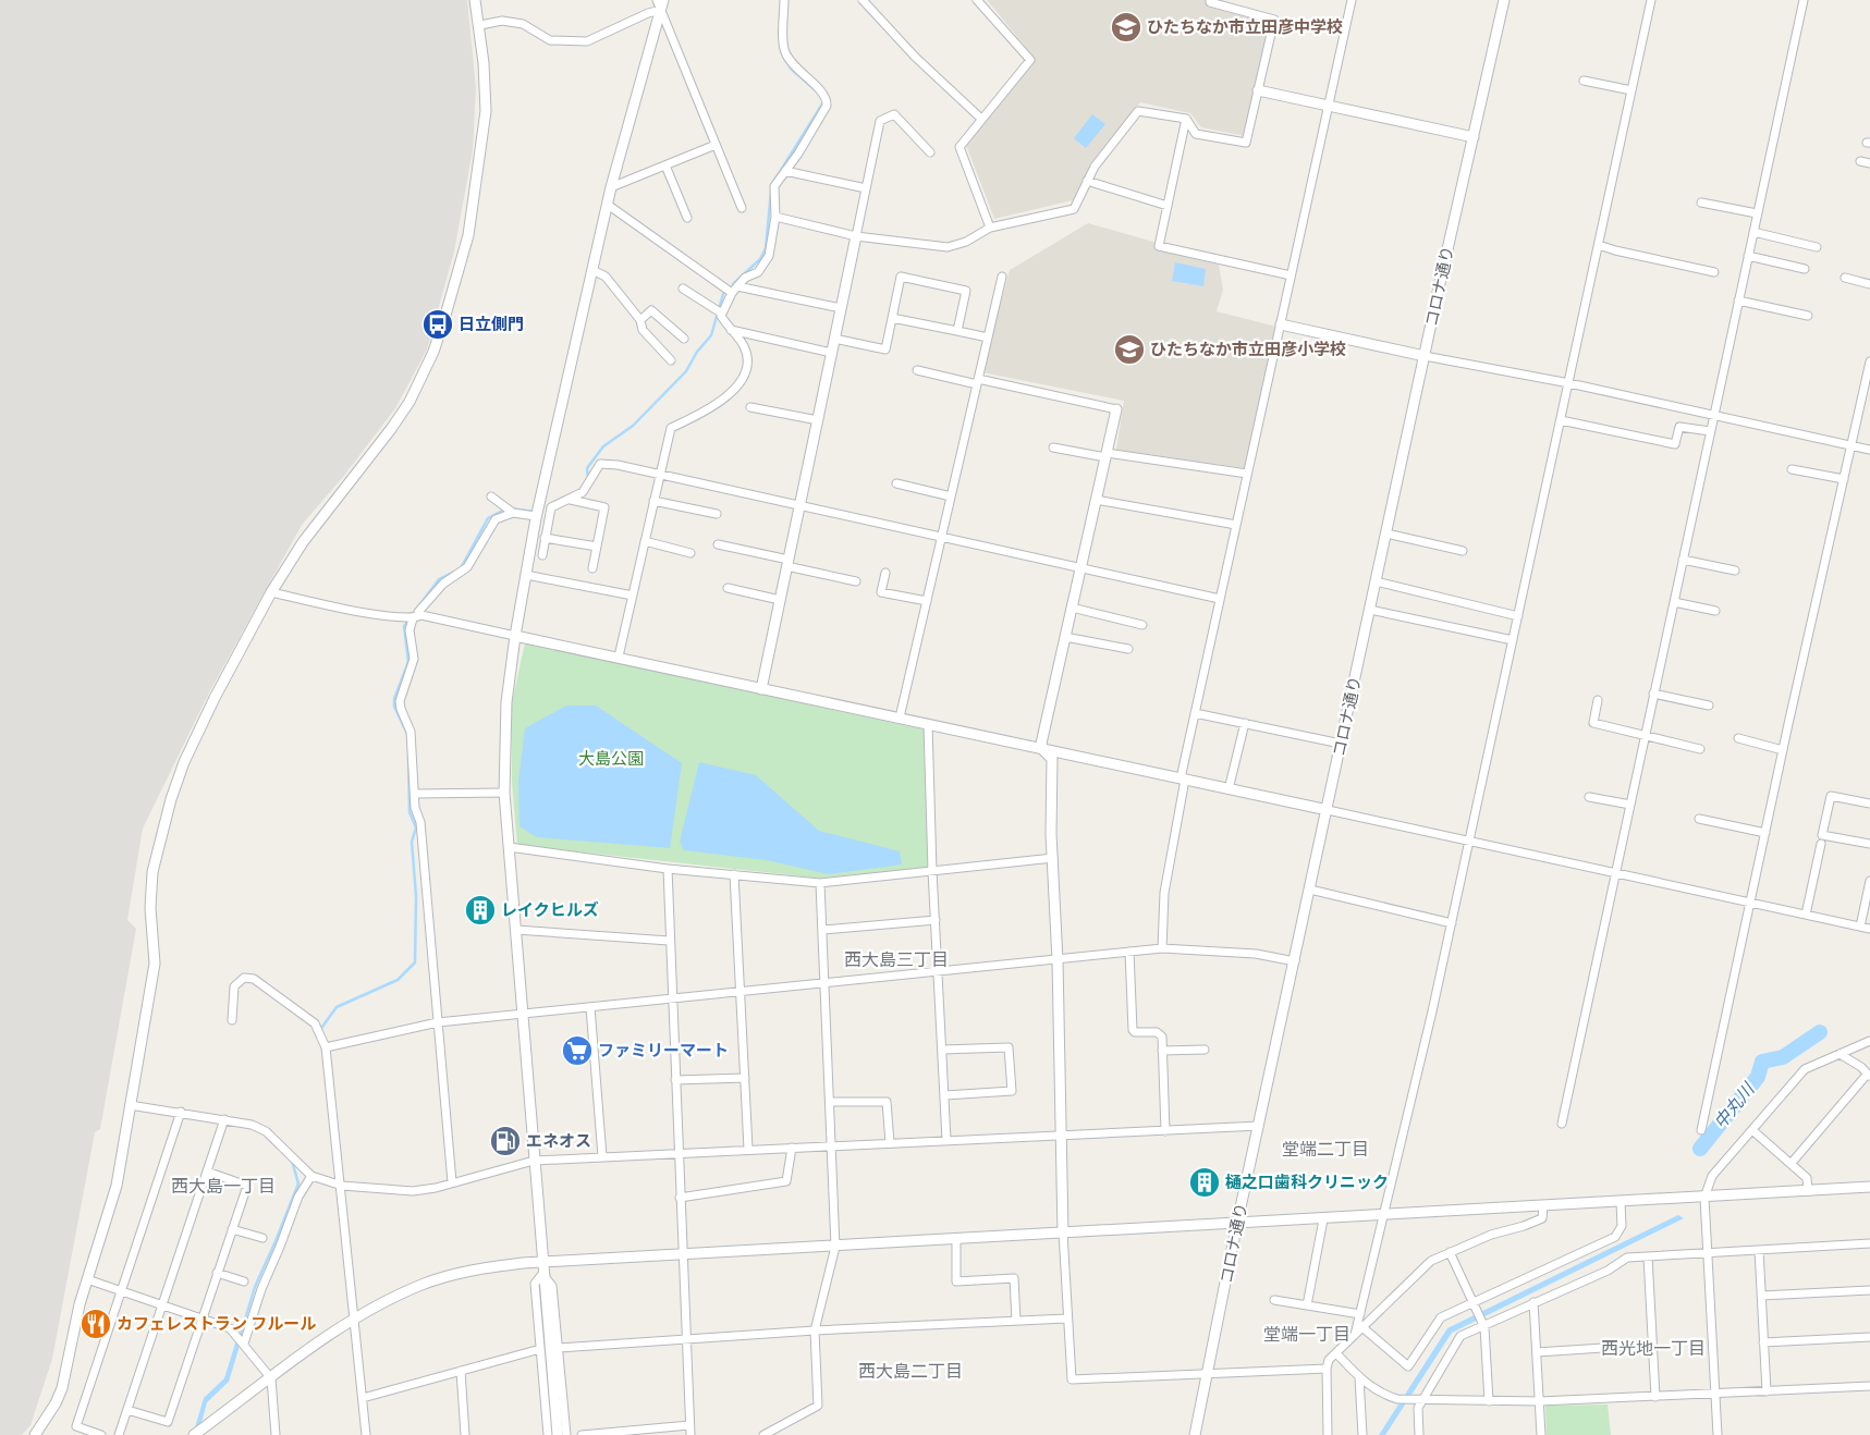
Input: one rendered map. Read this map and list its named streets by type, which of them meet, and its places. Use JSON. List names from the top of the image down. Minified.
{"streets":{"street":["コロナ通り"]},"districts":["西大島三丁目","堂端二丁目","西大島一丁目","堂端一丁目","西光地一丁目","西大島二丁目"],"water":["中丸川"],"parks":["大島公園"],"places":{"school or university":["ひたちなか市立田彦中学校","ひたちなか市立田彦小学校"],"bus stop":["日立側門"],"building":["レイクヒルズ","樋之口歯科クリニック"],"supermarket":["ファミリーマート"],"fuel station":["エネオス"],"restaurant":["カフェレストラン フルール"]}}
